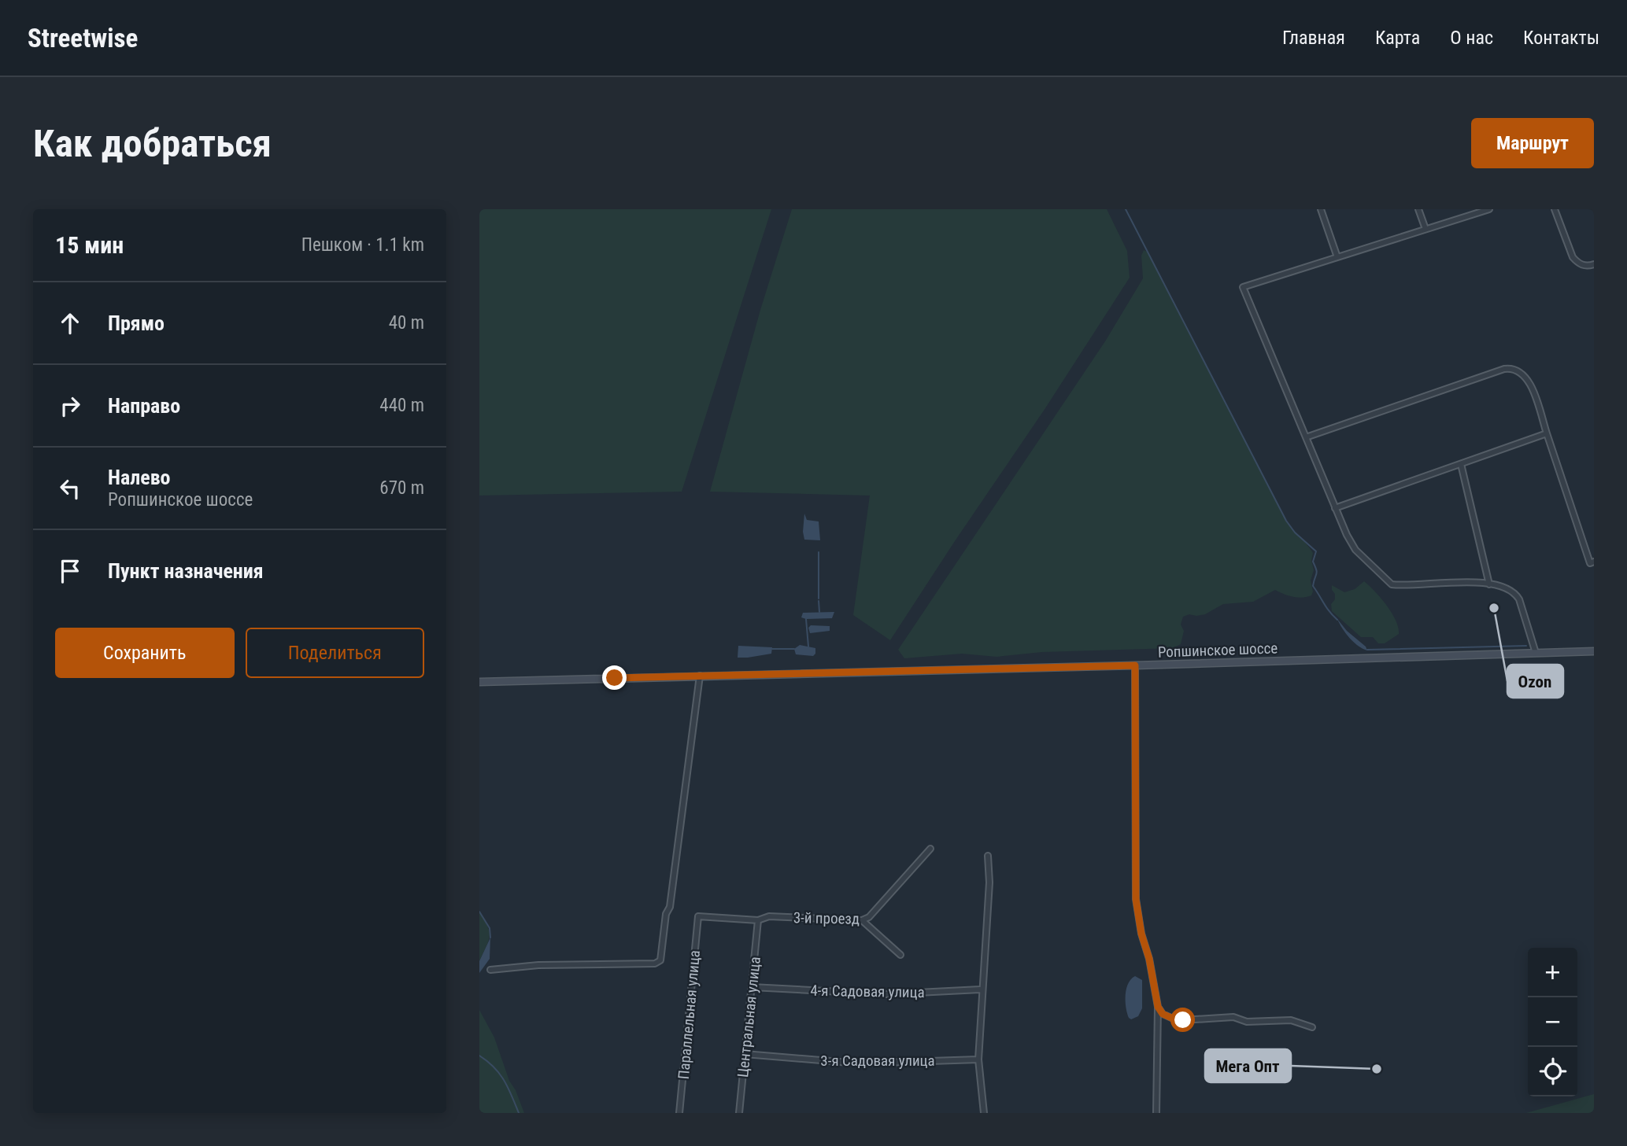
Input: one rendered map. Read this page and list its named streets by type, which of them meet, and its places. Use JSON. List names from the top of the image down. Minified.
{"streets":{"main road":["Ропшинское шоссе"],"street":["3-й проезд","4-я Садовая улица","Параллельная улица","Центральная улица","3-я Садовая улица"]},"crossings":[["3-й проезд","Параллельная улица"],["3-й проезд","Центральная улица"],["4-я Садовая улица","Центральная улица"],["Центральная улица","3-я Садовая улица"]],"places":["Ozon","Мега Опт"],"page":{"header":"Streetwise","nav":["Главная","Карта","О нас","Контакты"],"buttons":["Маршрут",["Сохранить","Поделиться"]],"title":"Как добраться","heading":["15 мин","Пешком · 1.1 km"],"list":[["Прямо","40 m"],["Направо","440 m"],["Налево","Ропшинское шоссе","670 m"],"Пункт назначения"],"map_buttons":["+","−"]}}
